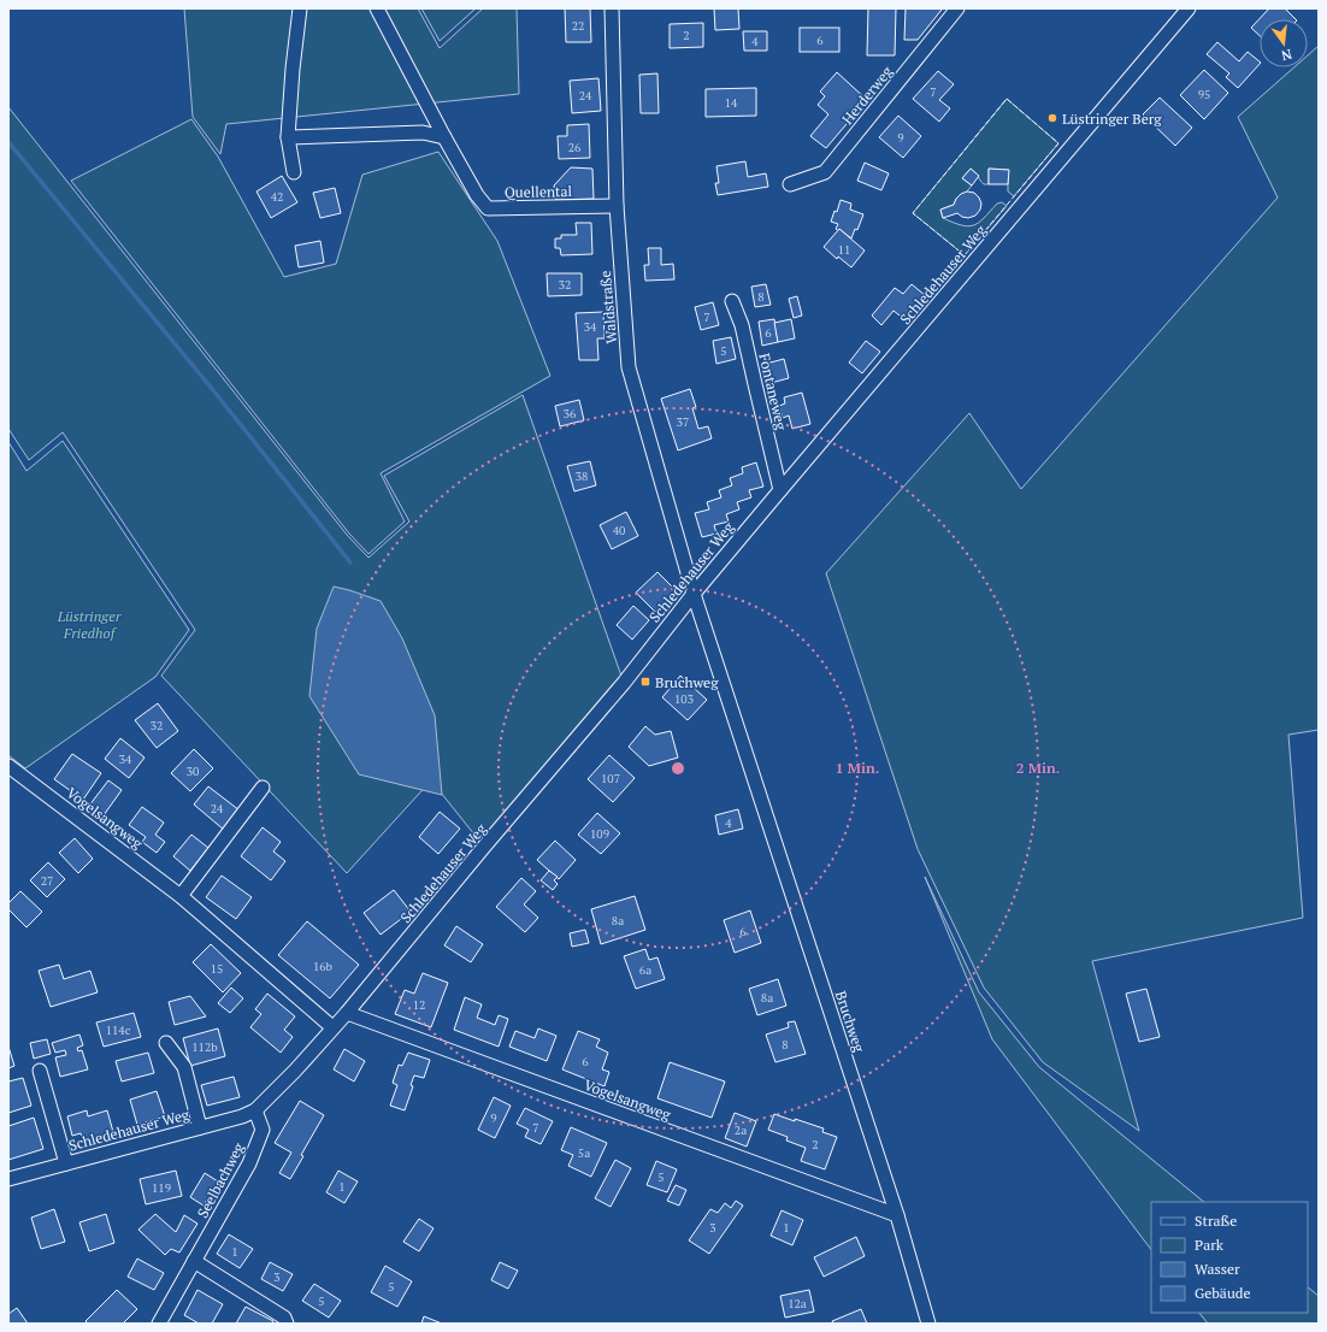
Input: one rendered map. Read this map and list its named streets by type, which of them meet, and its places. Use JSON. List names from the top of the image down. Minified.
{"streets":{"street":["Herderweg","Quellental","Schledehauser Weg","Waldstraße","Fontaneweg","Vogelsangweg","Bruchweg","Seelbachweg"]},"crossings":[["Quellental","Waldstraße"],["Schledehauser Weg","Waldstraße"],["Schledehauser Weg","Fontaneweg"],["Schledehauser Weg","Vogelsangweg"],["Schledehauser Weg","Bruchweg"],["Schledehauser Weg","Seelbachweg"],["Waldstraße","Bruchweg"],["Vogelsangweg","Bruchweg"]],"parks":["Lüstringer Friedhof"],"places":{"other":["Lüstringer Berg"],"transit":["Bruchweg"]},"house_numbers":["22","2","6","4","7","95","24","14","9","26","42","11","32","8","7","34","6","5","36","37","38","40","103","32","34","30","107","24","4","109","27","8a","6","16b","15","6a","8a","12","114c","8","112b","6","9","7","2a","2","5a","5","1","119","3","1","1","3","5","5","12a"],"legend":["Straße","Park","Wasser","Gebäude"],"north":"bottom","rings":["1 Min.","2 Min."]}
